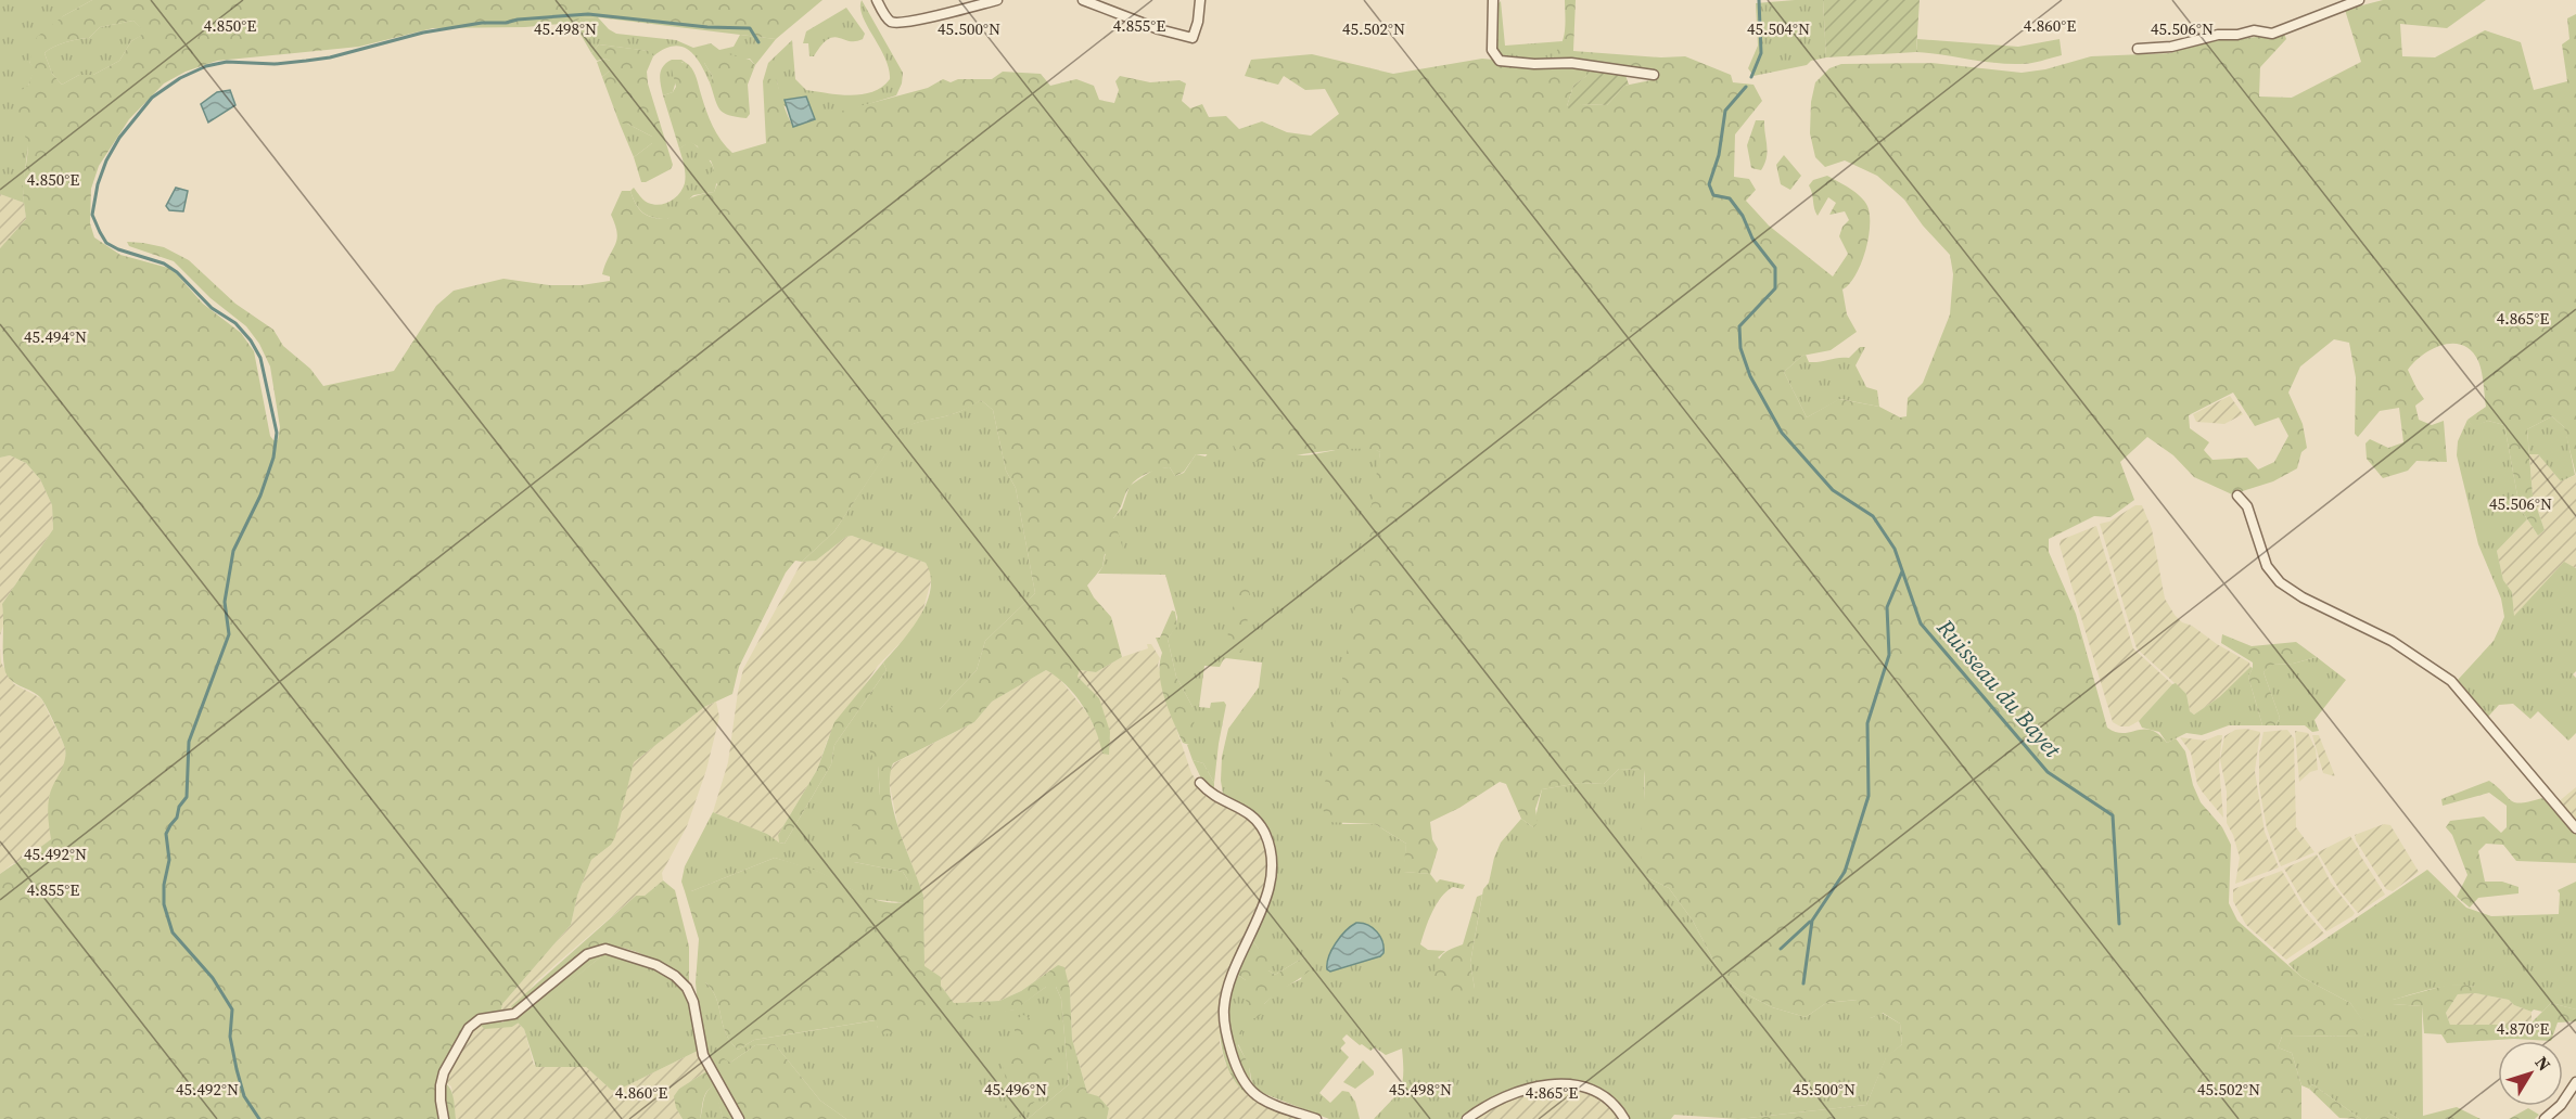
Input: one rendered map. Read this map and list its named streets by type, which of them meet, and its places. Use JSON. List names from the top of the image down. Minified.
{"water":["Ruisseau du Bayet"],"north":"top right","coordinates":["4.850°E","4.855°E","4.860°E","45.498°N","45.500°N","45.502°N","45.504°N","45.506°N","4.865°E","45.494°N","45.492°N","4.870°E","45.496°N"]}
